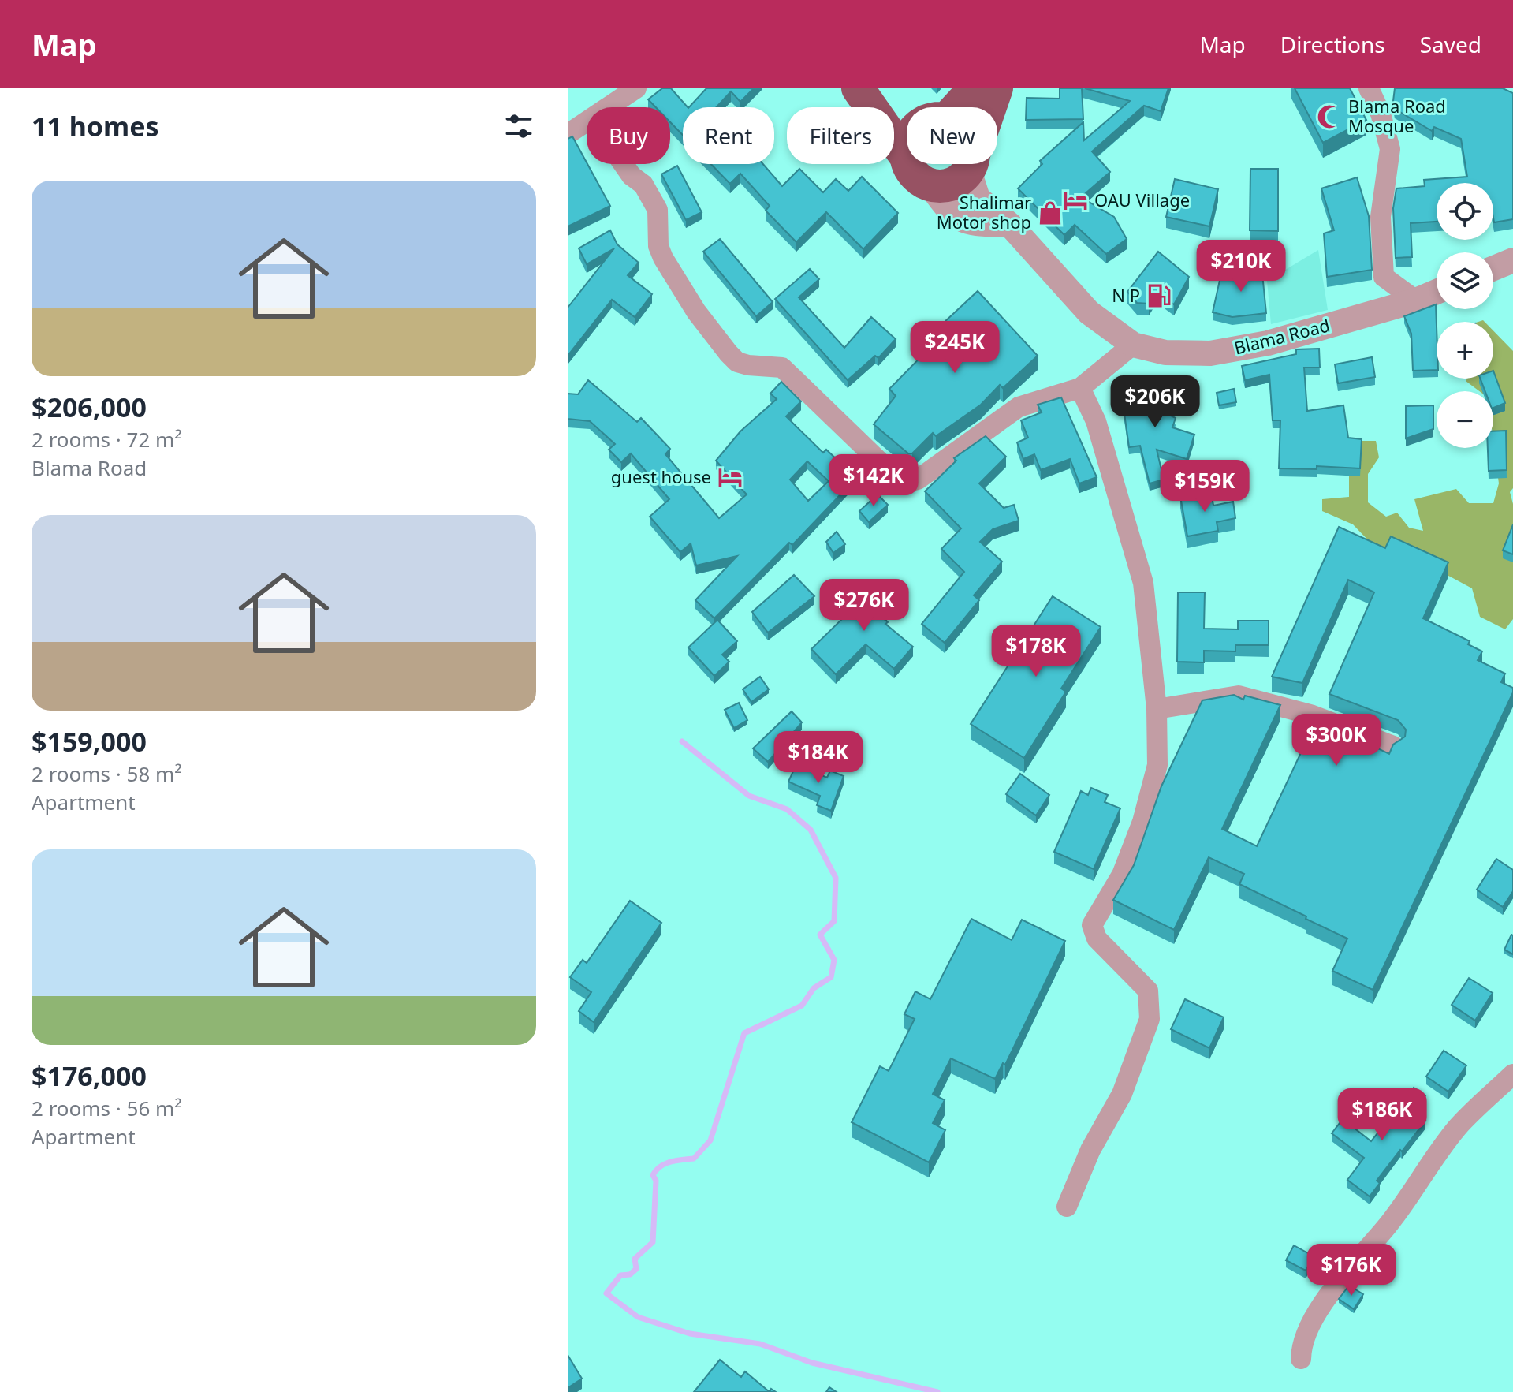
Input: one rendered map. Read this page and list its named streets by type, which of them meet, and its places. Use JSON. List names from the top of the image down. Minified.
{"streets":{"street":["Blama Road"]},"places":{"mosque":["Blama Road Mosque"],"hotel":["OAU Village","guest house"],"shop":["Shalimar Motor shop"],"fuel station":["N P"]},"page":{"header":"Map","nav":["Map","Directions","Saved"],"heading":"11 homes","chip":["Buy","Rent","Filters","New"],"list":[{"name":"$206,000","note":"2 rooms · 72 m² · Blama Road"},{"name":"$159,000","note":"2 rooms · 58 m² · Apartment"},{"name":"$176,000","note":"2 rooms · 56 m² · Apartment"}],"map_buttons":["+","−"],"price":["$210K","$245K","$206K","$142K","$159K","$276K","$178K","$300K","$184K","$186K","$176K"]}}
